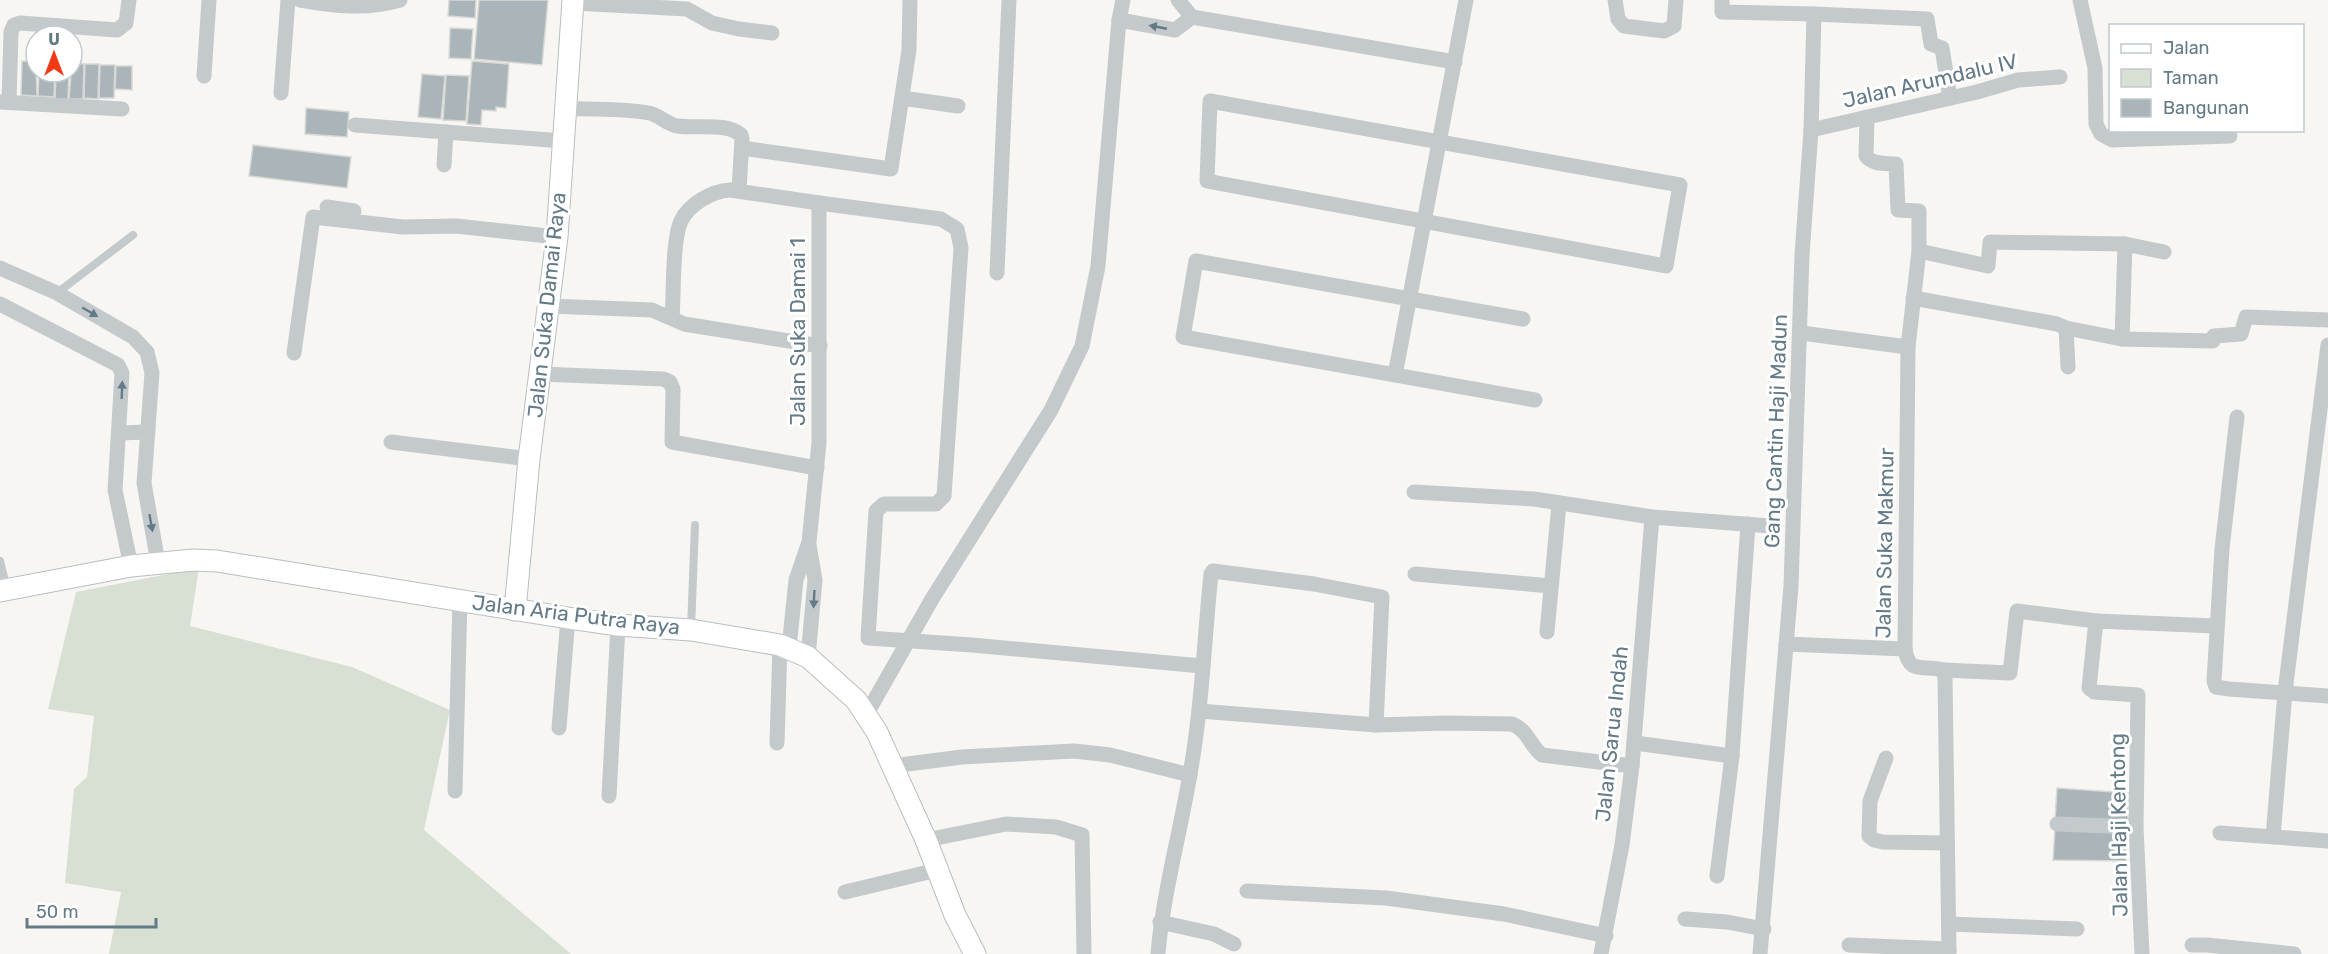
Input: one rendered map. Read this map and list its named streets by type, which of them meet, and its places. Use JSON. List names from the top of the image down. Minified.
{"streets":{"main road":["Jalan Suka Damai Raya","Jalan Aria Putra Raya"],"street":["Jalan Arumdalu IV","Jalan Suka Damai 1","Gang Cantin Haji Madun","Jalan Suka Makmur","Jalan Sarua Indah","Jalan Haji Kentong"]},"crossings":[["Jalan Arumdalu IV","Gang Cantin Haji Madun"],["Jalan Arumdalu IV","Jalan Suka Makmur"],["Jalan Suka Damai Raya","Jalan Aria Putra Raya"],["Jalan Suka Damai 1","Jalan Aria Putra Raya"]],"legend":["Jalan","Taman","Bangunan"],"scale_bar":"50 m","north":"top"}
